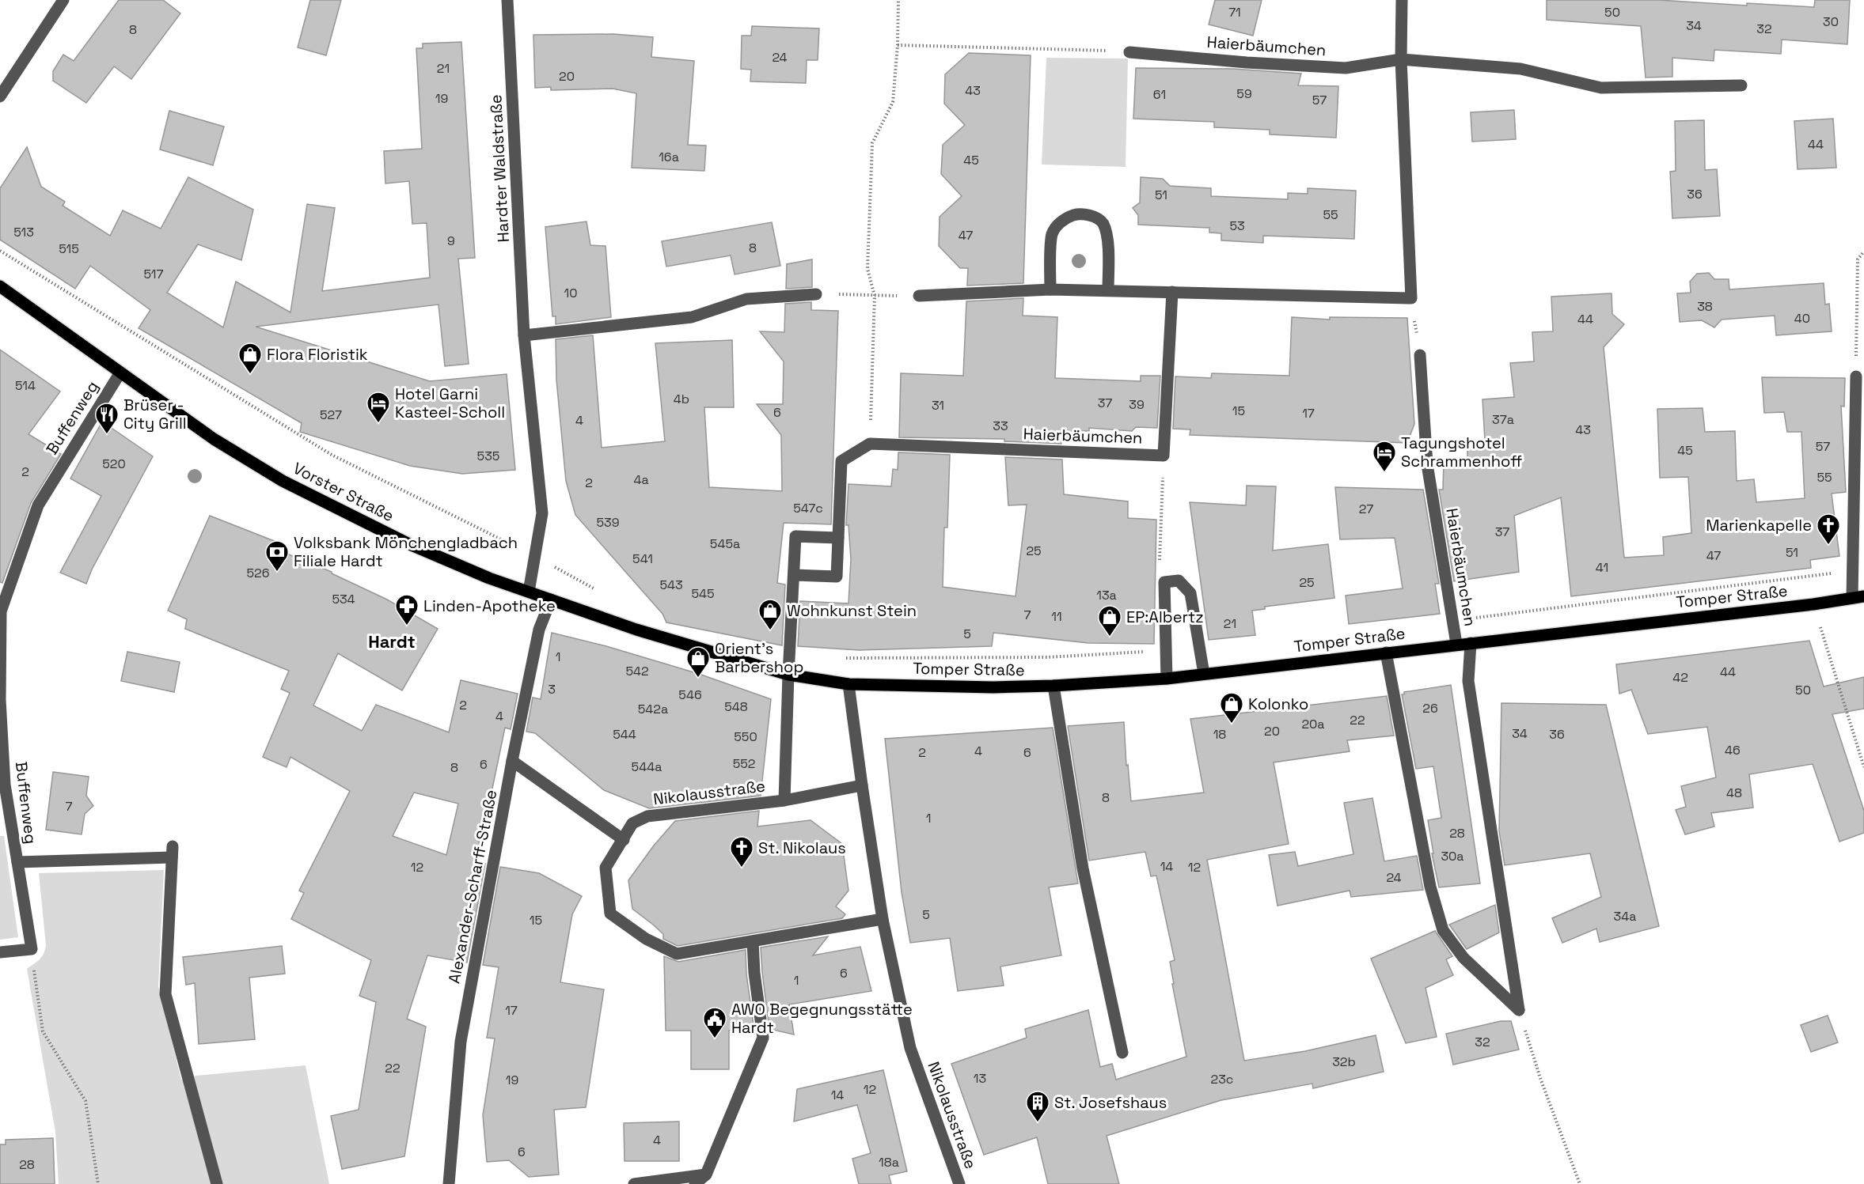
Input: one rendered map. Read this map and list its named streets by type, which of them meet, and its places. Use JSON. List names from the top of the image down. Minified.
{"streets":{"main road":["Vorster Straße","Tomper Straße"],"street":["Haierbäumchen","Hardter Waldstraße","Buffenweg","Nikolausstraße","Alexander-Scharff-Straße"]},"crossings":[["Haierbäumchen","Tomper Straße"],["Hardter Waldstraße","Vorster Straße"],["Buffenweg","Vorster Straße"],["Vorster Straße","Tomper Straße"],["Vorster Straße","Nikolausstraße"],["Vorster Straße","Alexander-Scharff-Straße"],["Tomper Straße","Nikolausstraße"]],"districts":["Hardt"],"places":{"shop":["Flora Floristik","Wohnkunst Stein","EP:Albertz","Orient's Barbershop","Kolonko"],"hotel":["Hotel Garni Kasteel-Scholl","Tagungshotel Schrammenhoff"],"restaurant":["Brüser - City Grill"],"church":["Marienkapelle","St. Nikolaus"],"bank":["Volksbank Mönchengladbach Filiale Hardt"],"pharmacy":["Linden-Apotheke"],"public building":["AWO Begegnungsstätte Hardt"],"building":["St. Josefshaus"]},"house_numbers":["71","50","30","34","32","8","24","21","20","43","59","61","19","57","44","16a","45","36","51","55","53","513","47","9","8","515","517","10","38","40","44","514","4b","37","39","31","15","6","17","527","37a","4","33","43","57","45","535","520","2","55","4a","2","547c","27","539","37","545a","25","51","47","541","41","526","25","543","545","13a","534","7","11","21","5","1","542","44","42","3","50","546","2","548","26","542a","4","22","20a","20","34","544","18","36","550","46","4","2","6","552","6","544a","8","48","8","7","1","28","30a","14","12","12","24","5","34a","15","6","1","17","32","32b","22","13","23c","19","12","14","4","6","18a","28"]}
